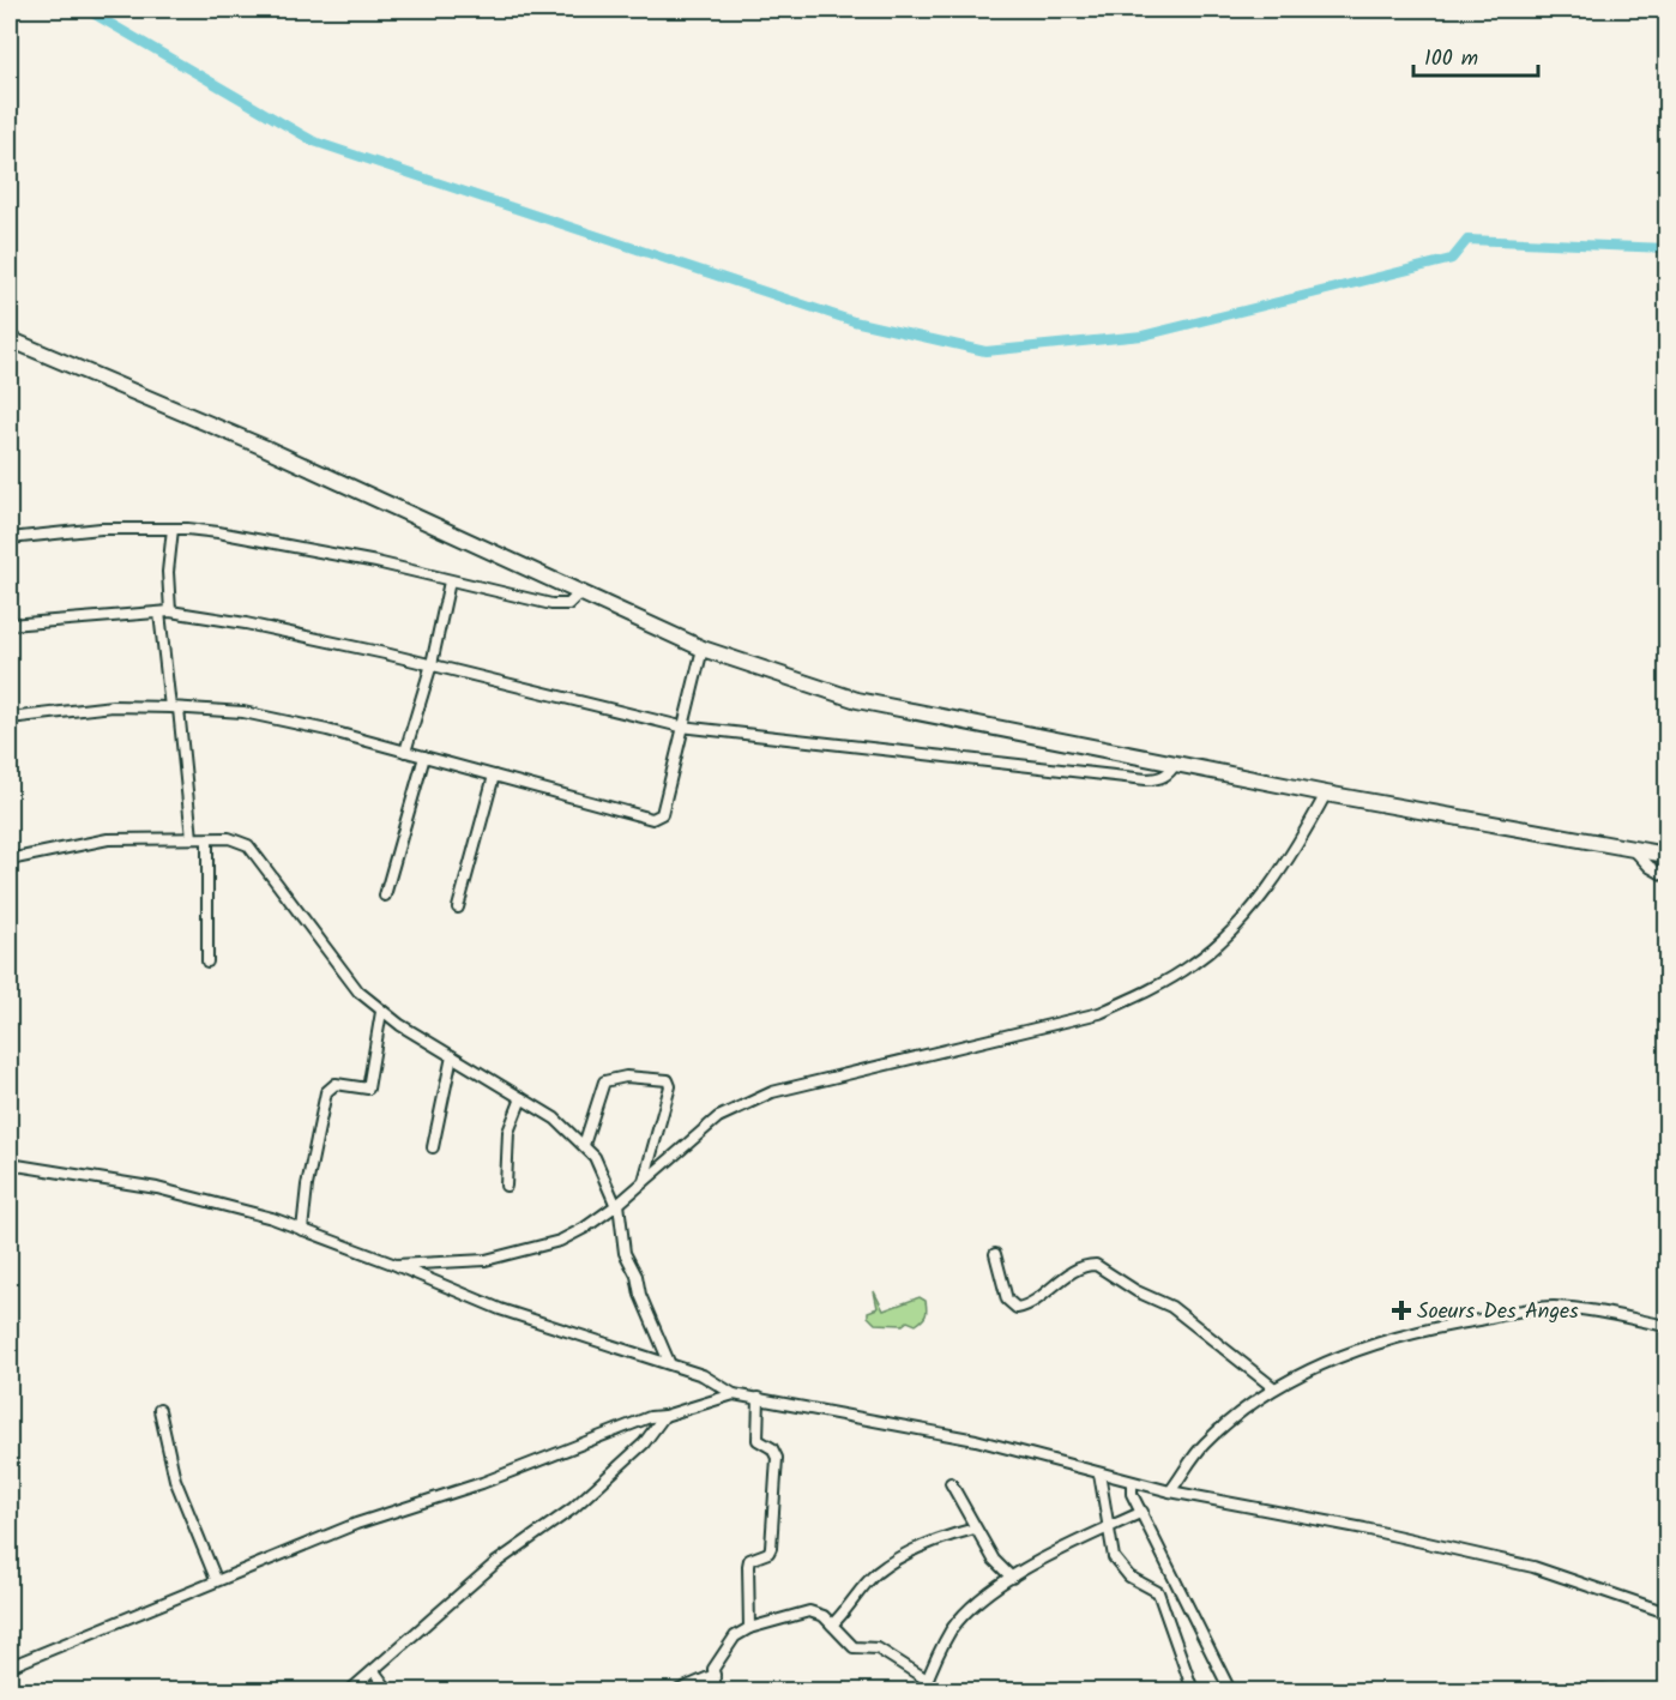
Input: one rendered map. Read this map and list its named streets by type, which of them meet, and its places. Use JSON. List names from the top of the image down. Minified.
{"places":{"health":["Soeurs Des Anges"]},"scale_bar":"100 m"}
